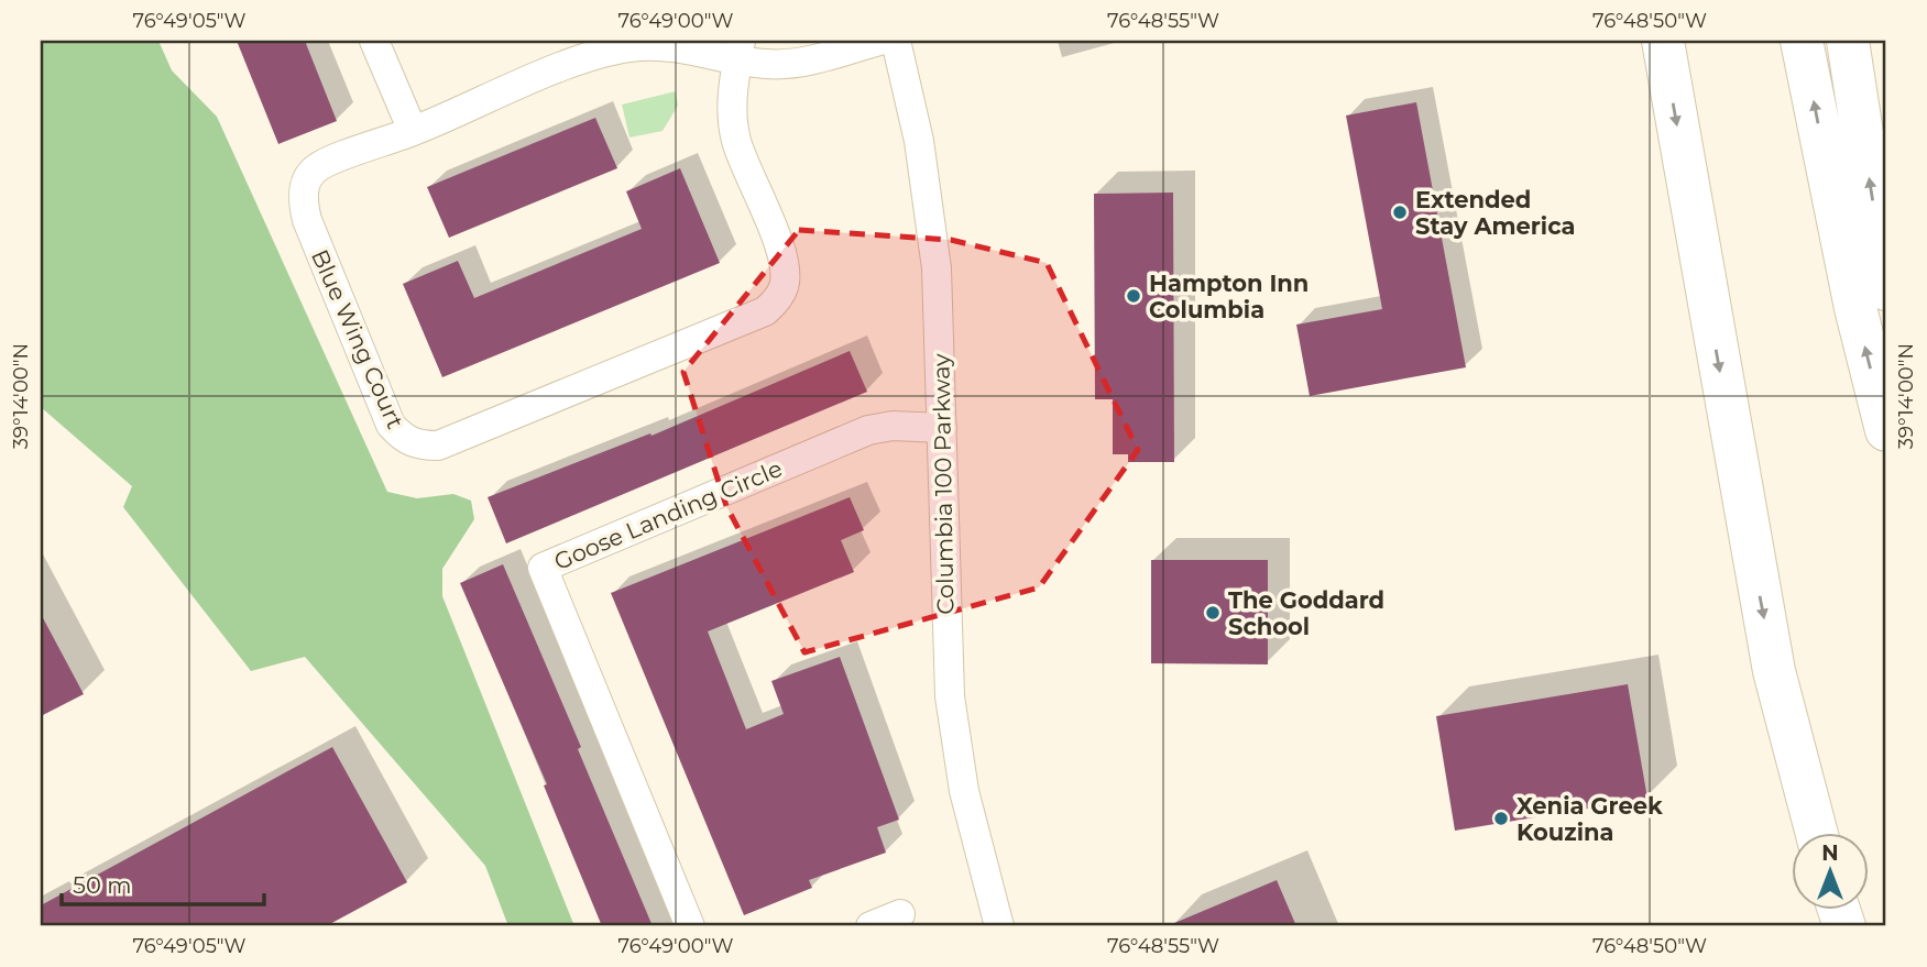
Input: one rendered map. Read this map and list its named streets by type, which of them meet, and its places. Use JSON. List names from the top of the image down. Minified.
{"streets":{"street":["Blue Wing Court","Columbia 100 Parkway","Goose Landing Circle"]},"crossings":[["Columbia 100 Parkway","Goose Landing Circle"]],"places":["Extended Stay America","Hampton Inn Columbia","The Goddard School","Xenia Greek Kouzina"],"scale_bar":"50 m","north":"top","coordinates":["76°49'05\"W","76°49'00\"W","76°48'55\"W","76°48'50\"W","39°14'00\"N"]}
